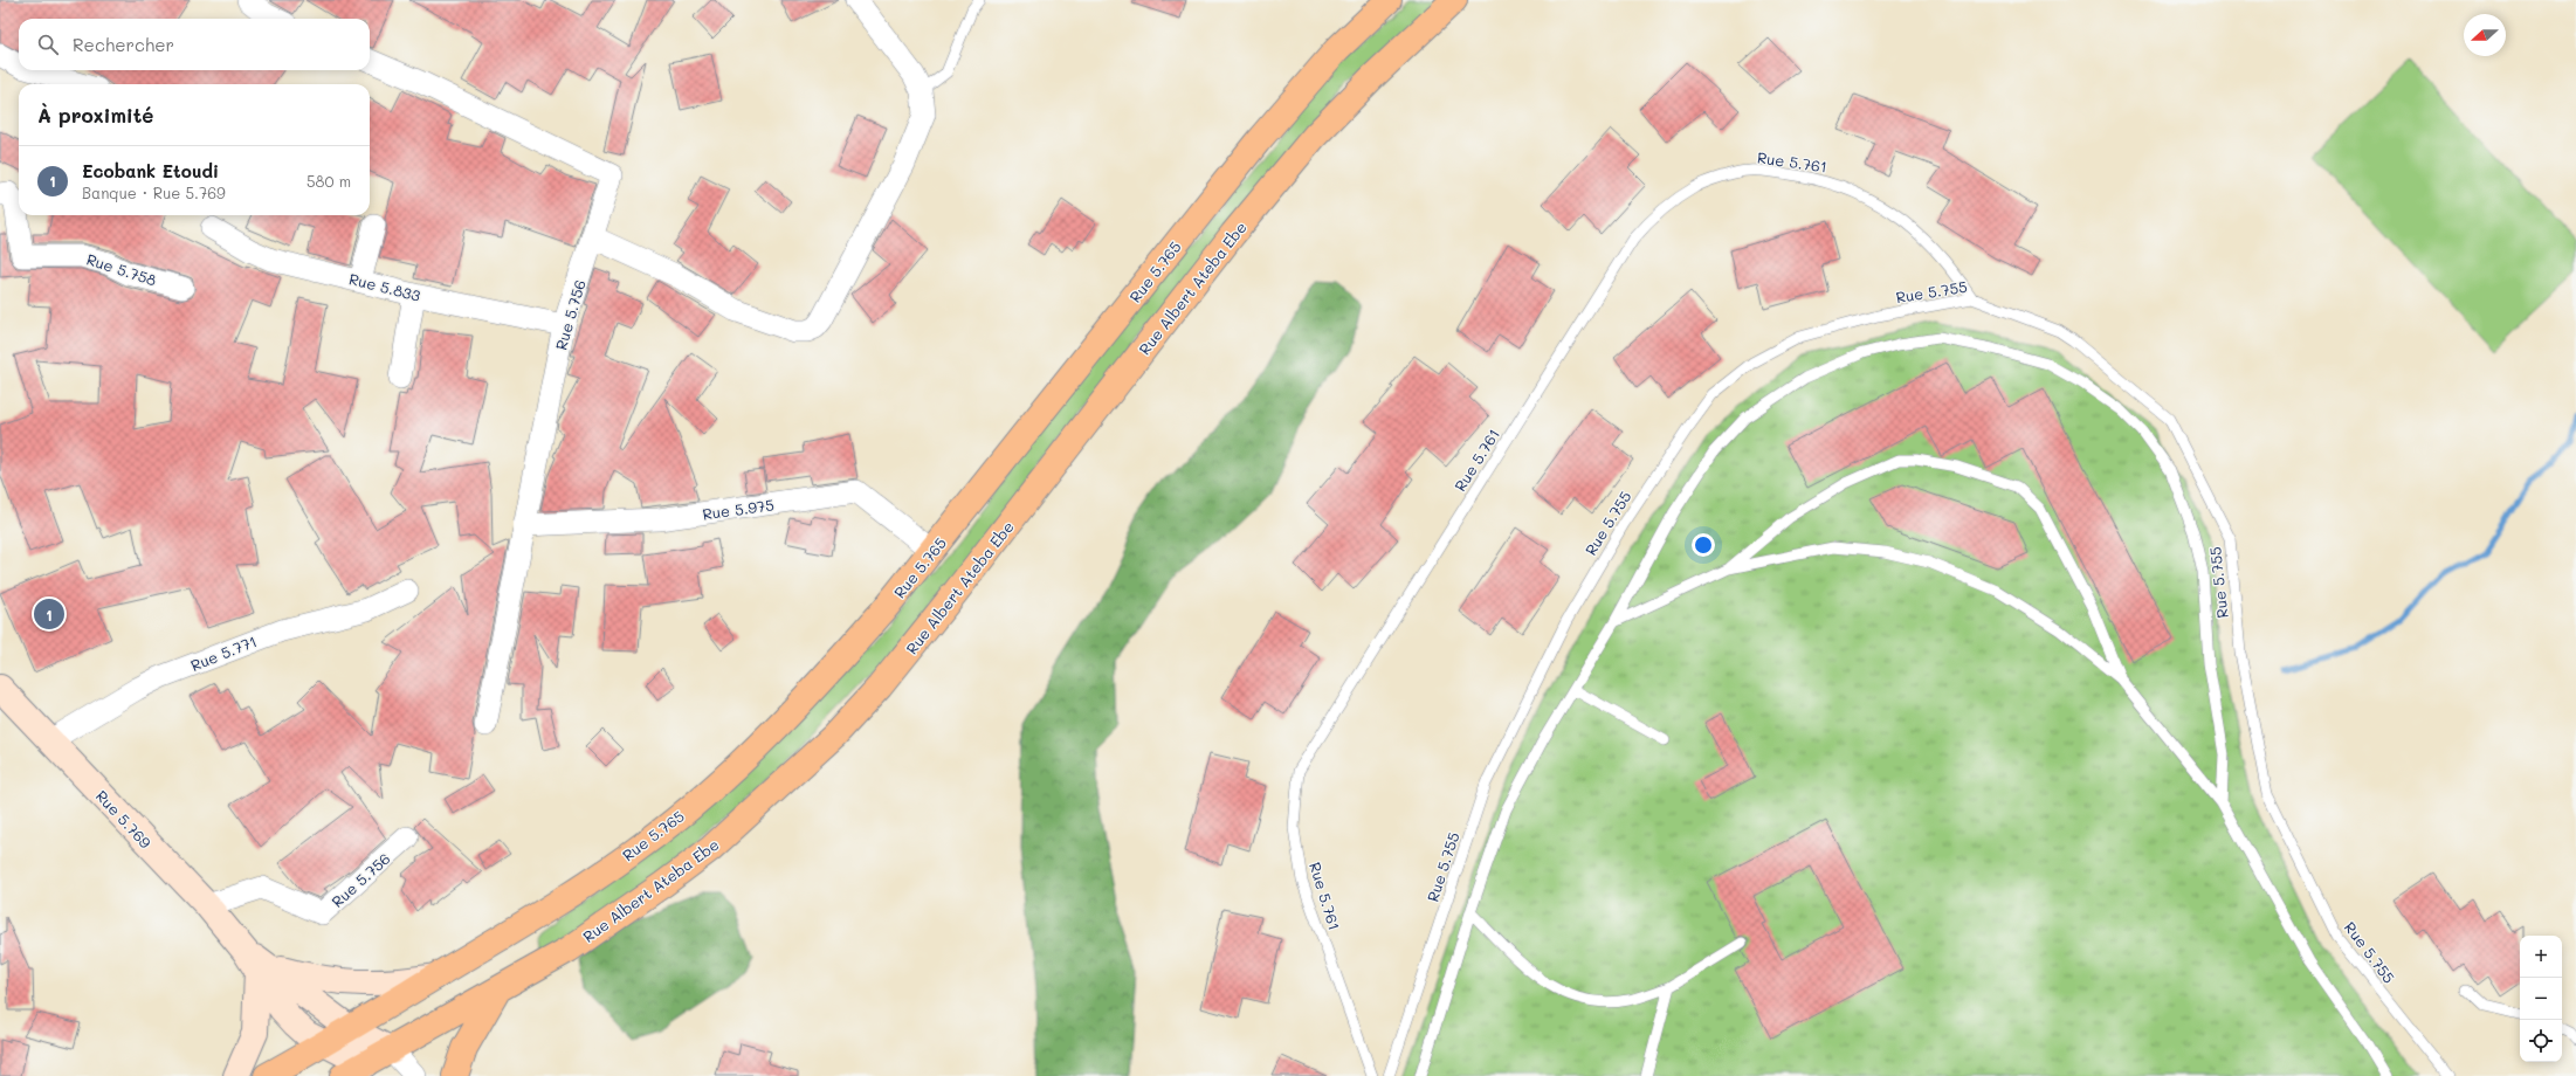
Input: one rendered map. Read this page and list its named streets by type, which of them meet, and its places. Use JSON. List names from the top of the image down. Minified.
{"streets":{"highway":["Rue 5.765","Rue Albert Ateba Ebe"],"main road":["Rue 5.769"],"street":["Rue 5.758","Rue 5.833","Rue 5.756","Rue 5.975","Rue 5.771"],"lane":["Rue 5.761","Rue 5.755"]},"crossings":[["Rue 5.761","Rue 5.755"],["Rue 5.765","Rue 5.975"],["Rue 5.765","Rue 5.769"],["Rue 5.833","Rue 5.756"],["Rue Albert Ateba Ebe","Rue 5.769"],["Rue 5.756","Rue 5.975"],["Rue 5.756","Rue 5.769"],["Rue 5.771","Rue 5.769"]],"north":"left","page":{"search":"Rechercher","heading":"À proximité","list":[{"mark":"1","name":"Ecobank Etoudi","note":"Banque · Rue 5.769","value":"580 m"}],"pins":"1","map_buttons":["+","−"]}}
